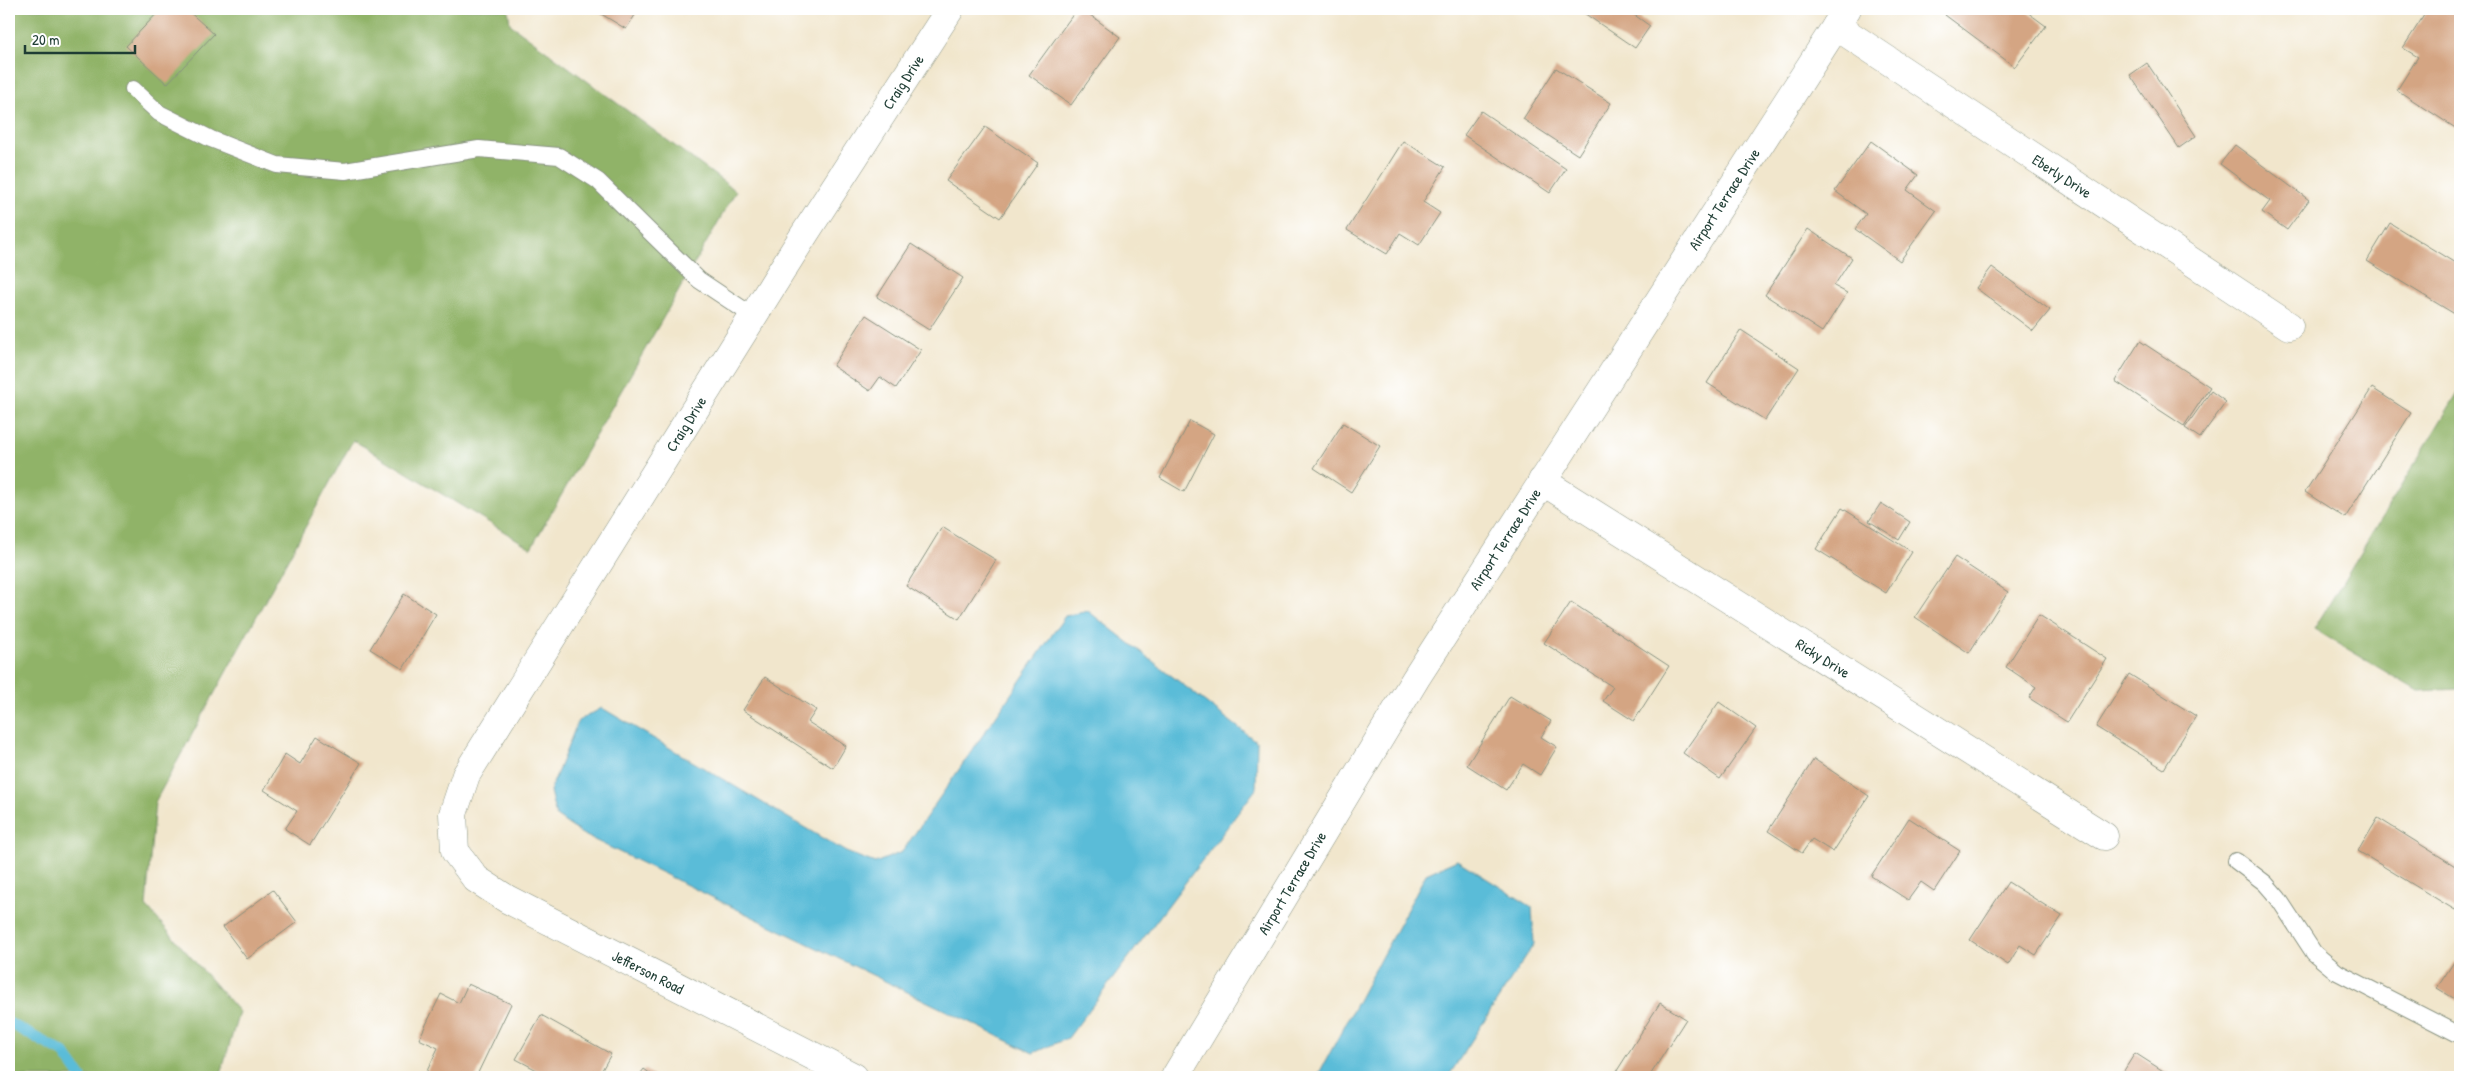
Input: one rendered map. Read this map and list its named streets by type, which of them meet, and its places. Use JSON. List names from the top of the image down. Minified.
{"streets":{"street":["Craig Drive","Eberly Drive","Airport Terrace Drive","Ricky Drive","Jefferson Road"]},"crossings":[["Craig Drive","Jefferson Road"],["Eberly Drive","Airport Terrace Drive"],["Airport Terrace Drive","Ricky Drive"]],"scale_bar":"20 m"}
